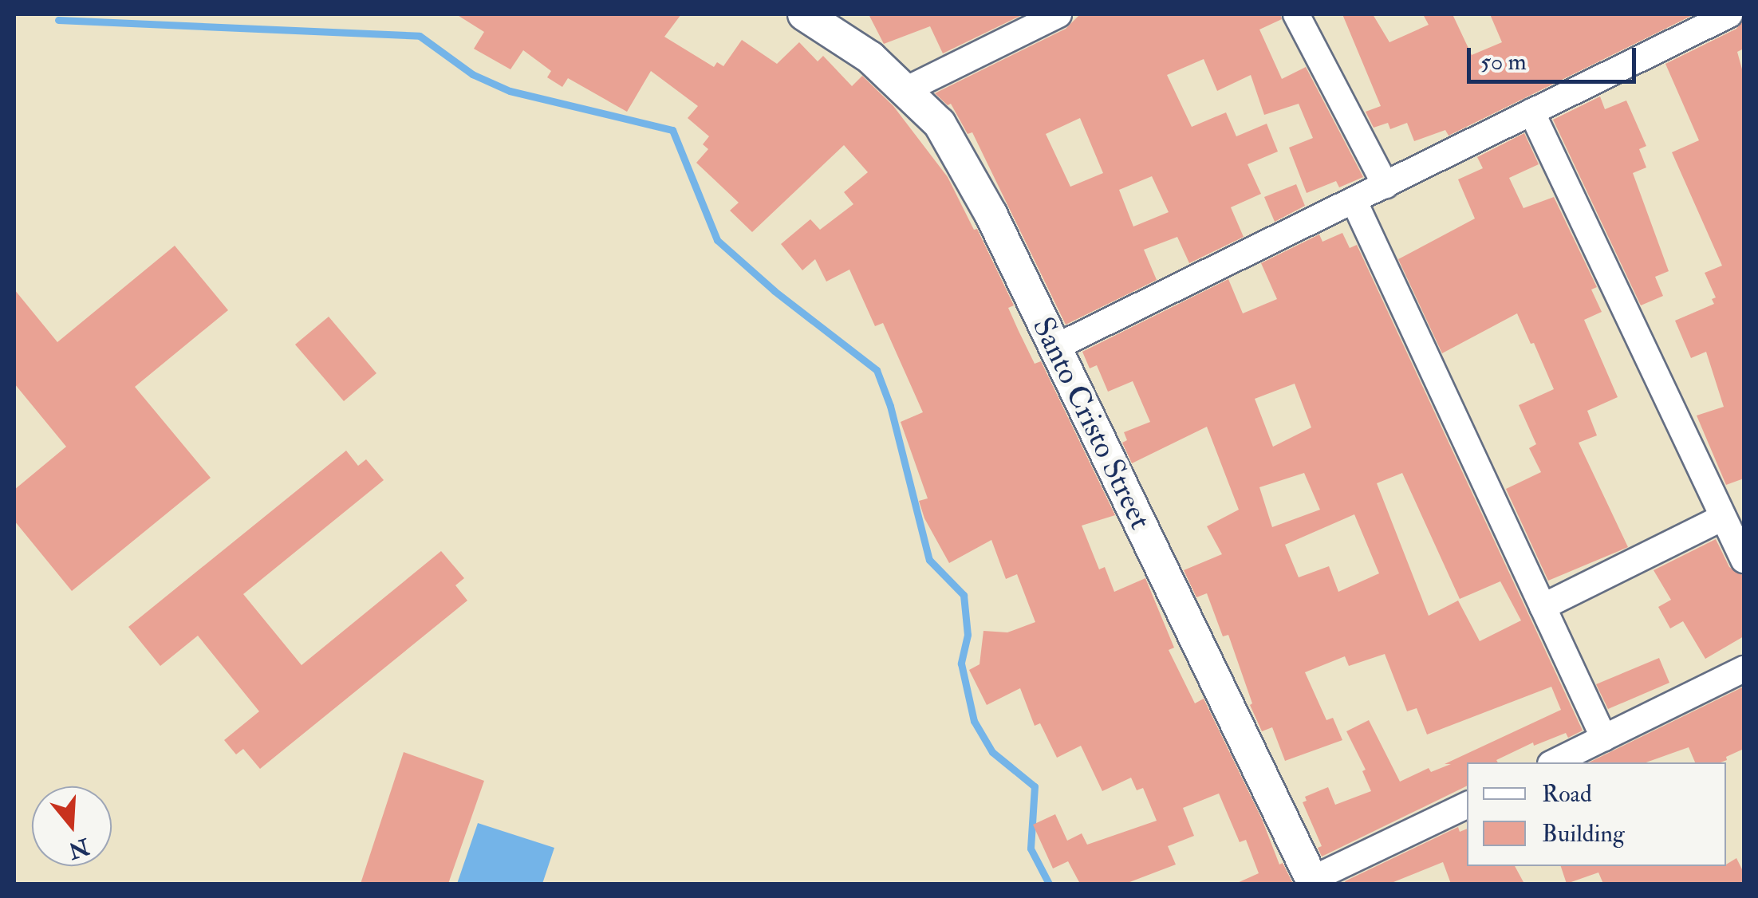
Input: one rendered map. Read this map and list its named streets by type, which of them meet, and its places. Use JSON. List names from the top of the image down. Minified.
{"streets":{"street":["Santo Cristo Street"]},"legend":["Road","Building"],"scale_bar":"50 m","north":"bottom"}
